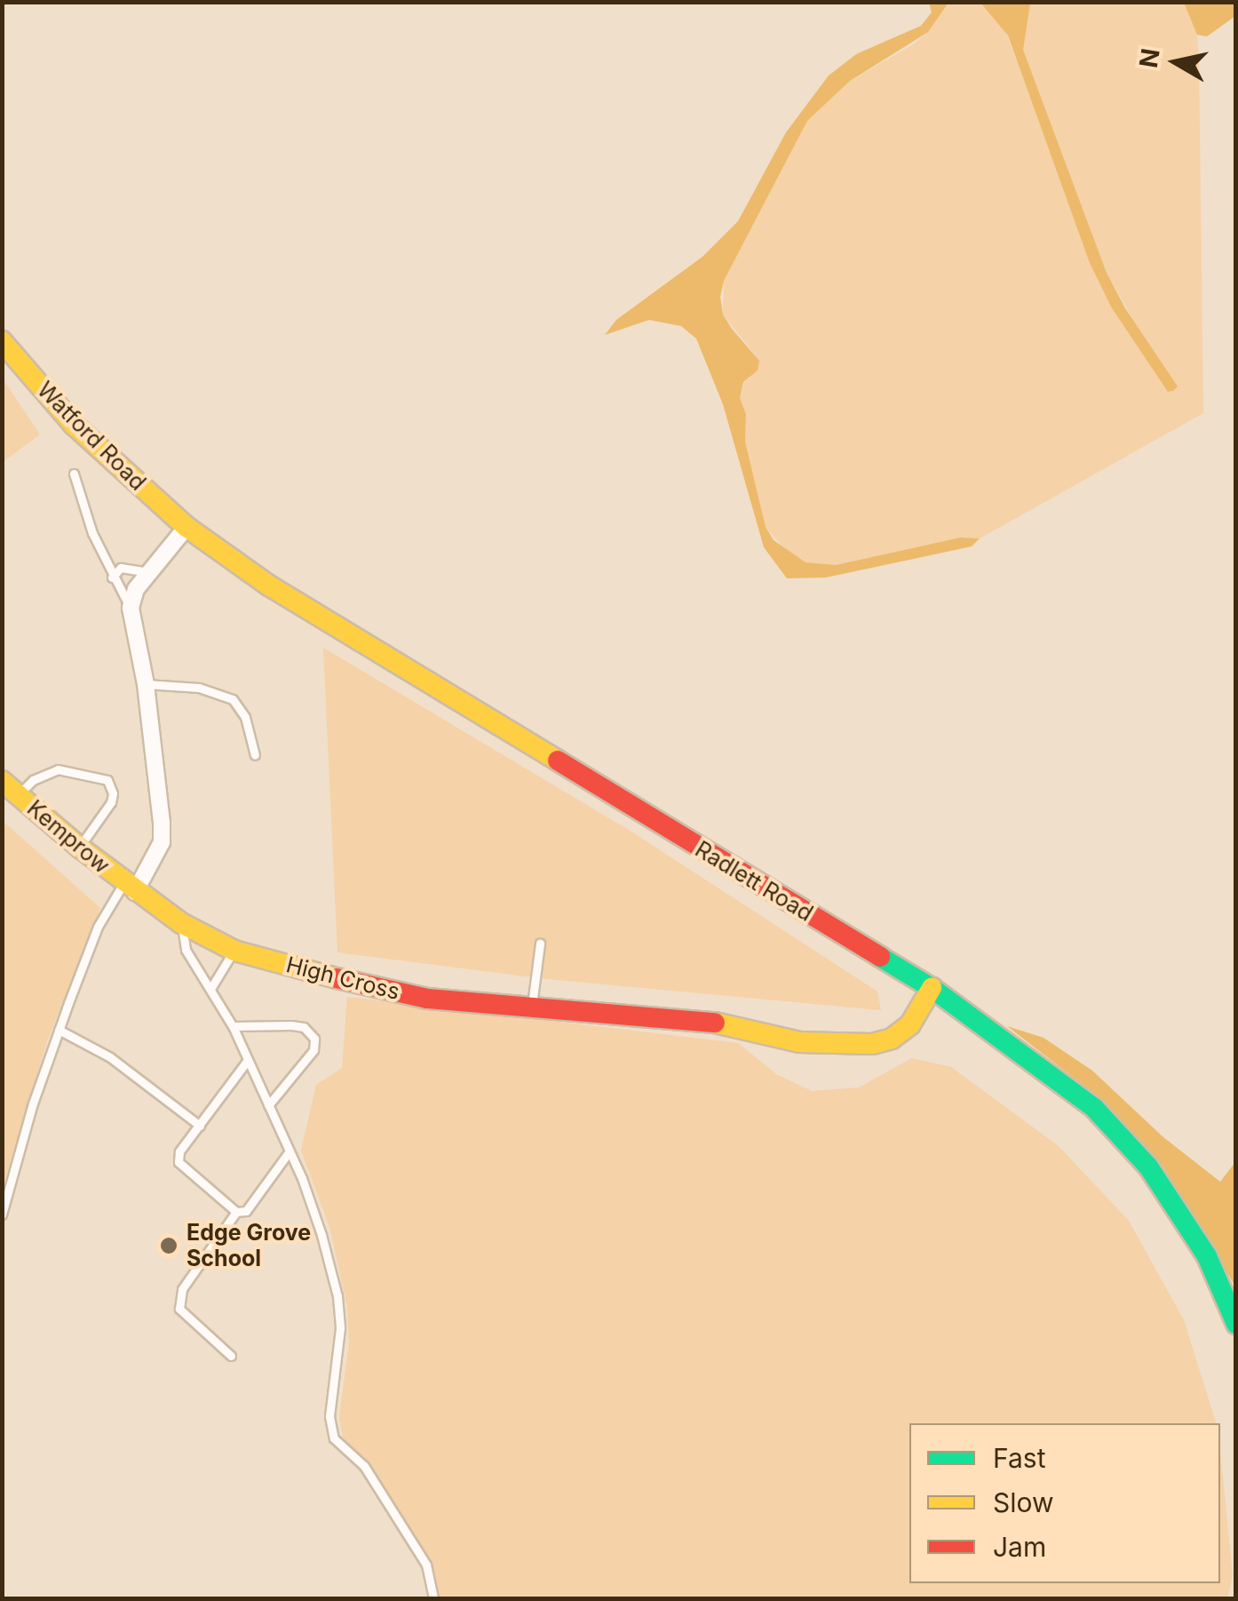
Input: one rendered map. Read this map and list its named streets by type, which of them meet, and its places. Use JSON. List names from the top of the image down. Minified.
{"streets":{"main road":["Watford Road","Kemprow","Radlett Road","High Cross"]},"crossings":[["Watford Road","Radlett Road"],["Kemprow","High Cross"],["Radlett Road","High Cross"]],"places":["Edge Grove School"],"legend":["Fast","Slow","Jam"],"north":"left"}
